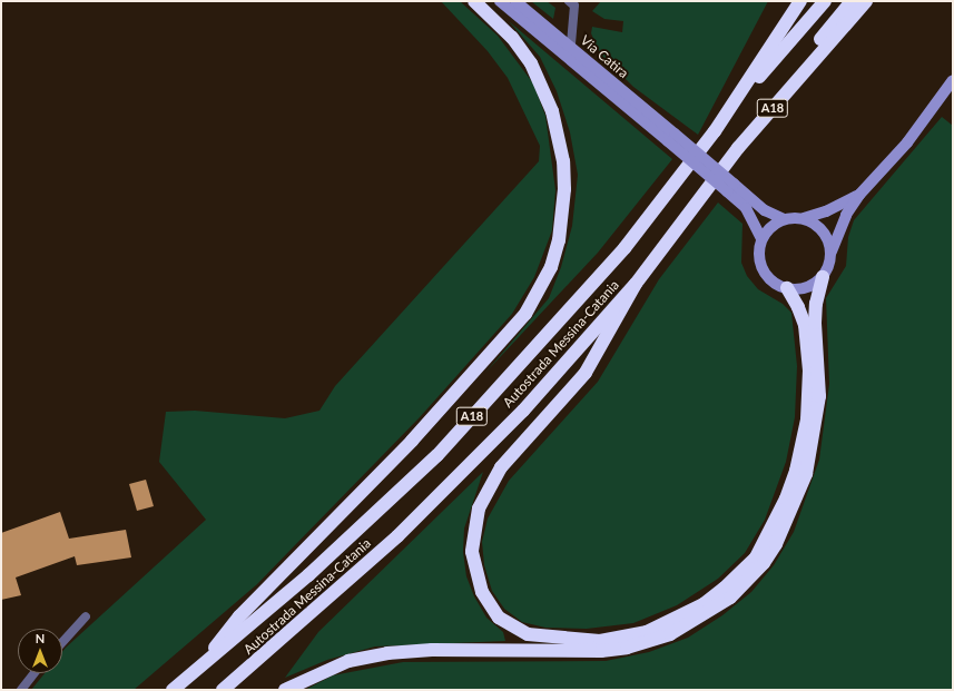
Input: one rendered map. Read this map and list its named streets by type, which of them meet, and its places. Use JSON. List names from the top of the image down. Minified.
{"streets":{"highway":["A18","Autostrada Messina-Catania"],"main road":["Via Catira"]},"north":"top"}
